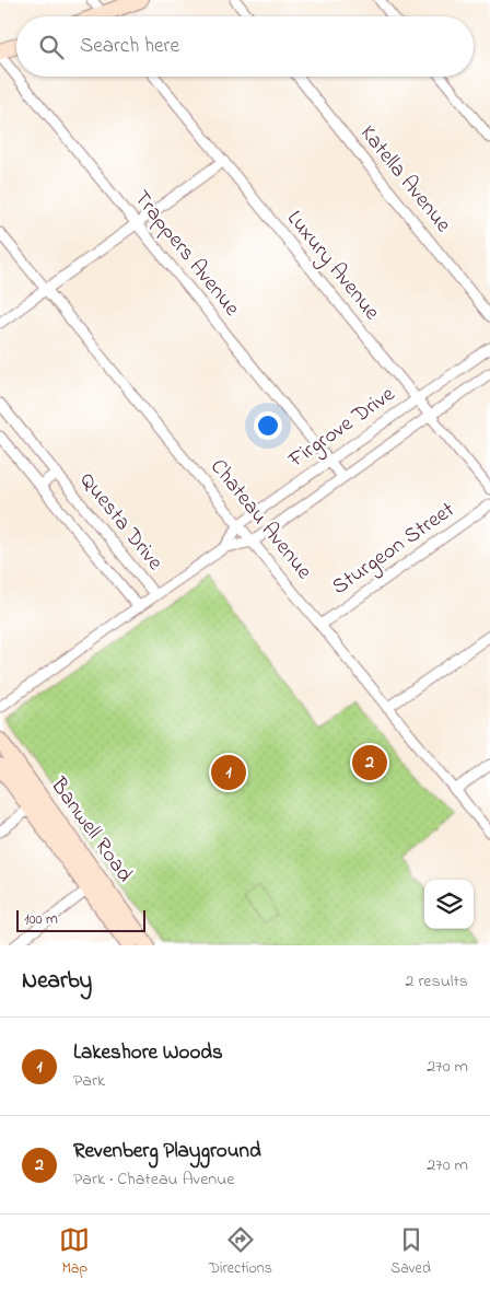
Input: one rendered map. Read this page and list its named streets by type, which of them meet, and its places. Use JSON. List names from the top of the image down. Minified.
{"streets":{"main road":["Banwell Road"],"street":["Katella Avenue","Trappers Avenue","Luxury Avenue","Firgrove Drive","Chateau Avenue","Questa Drive","Sturgeon Street"]},"crossings":[["Trappers Avenue","Firgrove Drive"],["Luxury Avenue","Firgrove Drive"],["Firgrove Drive","Chateau Avenue"],["Firgrove Drive","Questa Drive"],["Chateau Avenue","Sturgeon Street"]],"scale_bar":"100 m","page":{"search":"Search here","pins":["2","1"],"scale":"100 m","heading":["Nearby","2 results"],"list":[{"mark":"1","name":"Lakeshore Woods","note":"Park","value":"270 m"},{"mark":"2","name":"Revenberg Playground","note":"Park · Chateau Avenue","value":"270 m"}],"nav":["Map","Directions","Saved"]}}
